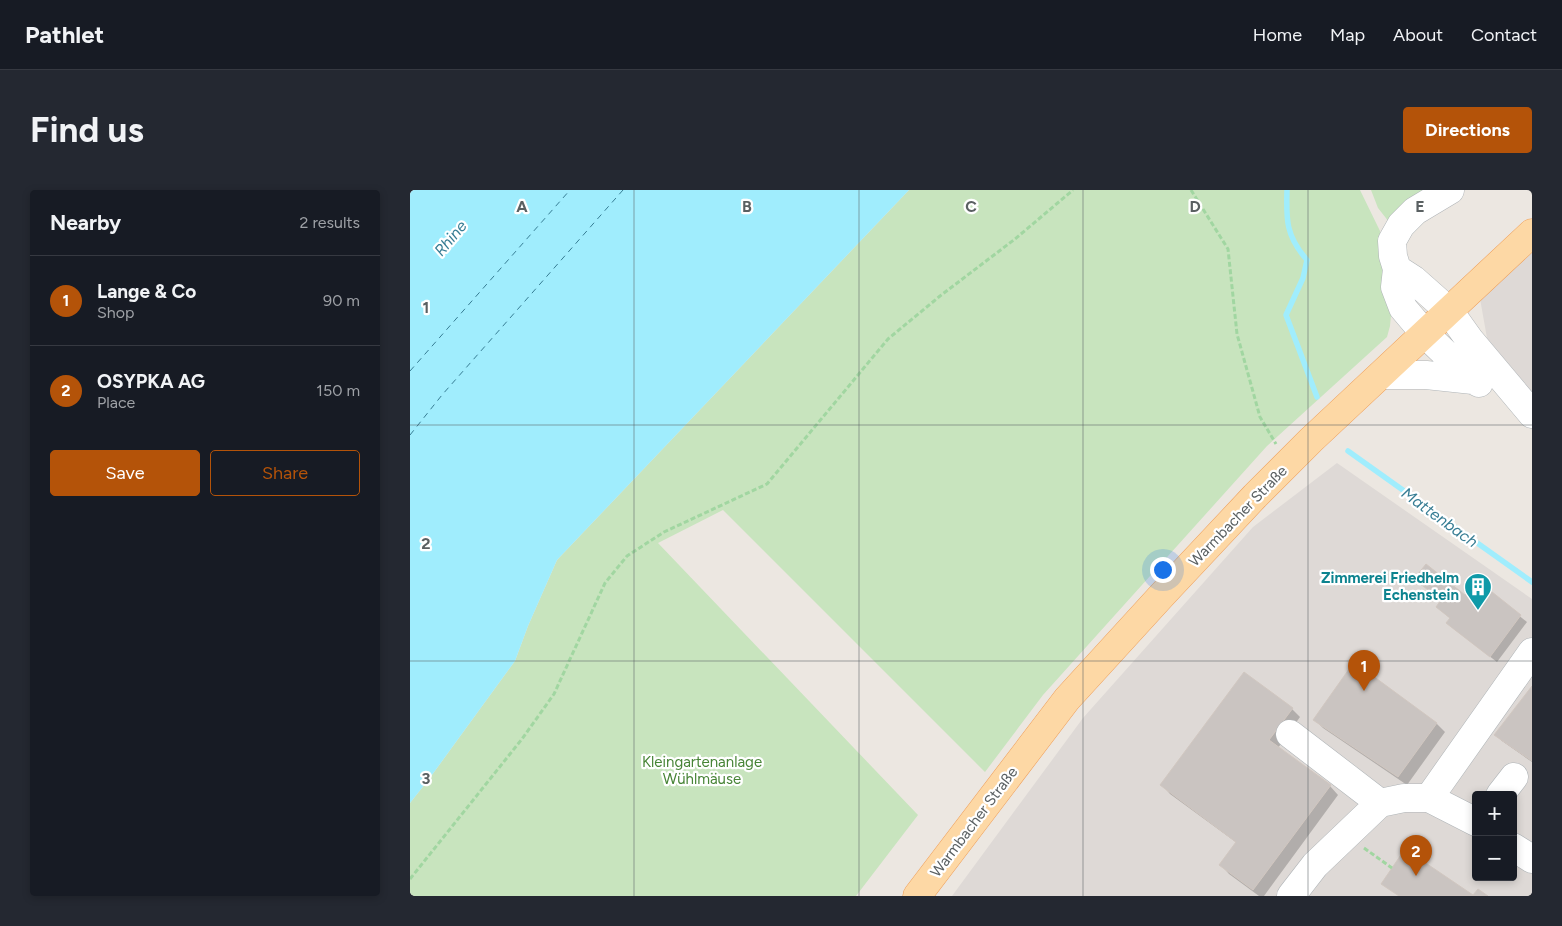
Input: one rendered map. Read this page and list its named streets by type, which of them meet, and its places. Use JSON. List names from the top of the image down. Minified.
{"streets":{"main road":["Warmbacher Straße"]},"water":["Rhine","Mattenbach"],"parks":["Kleingartenanlage Wühlmäuse"],"places":{"building":["Zimmerei Friedhelm Echenstein"]},"page":{"header":"Pathlet","nav":["Home","Map","About","Contact"],"buttons":["Directions",["Save","Share"]],"title":"Find us","heading":["Nearby","2 results"],"list":[{"mark":"1","name":"Lange & Co","note":"Shop","value":"90 m"},{"mark":"2","name":"OSYPKA AG","note":"Place","value":"150 m"}],"pins":["1","2"],"map_buttons":["+","−"]},"grid":{"columns":["A","B","C","D","E"],"rows":["1","2","3"]}}
